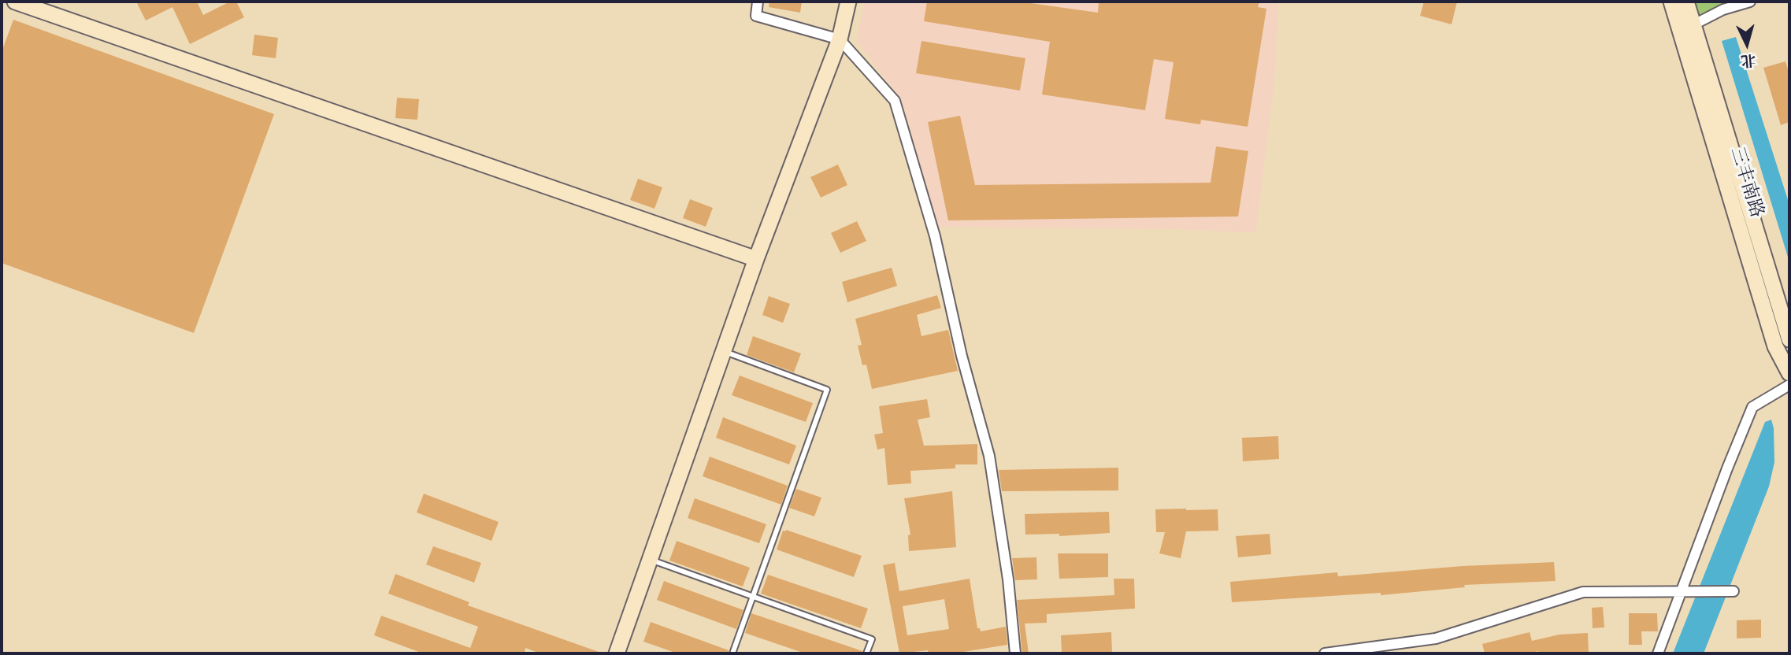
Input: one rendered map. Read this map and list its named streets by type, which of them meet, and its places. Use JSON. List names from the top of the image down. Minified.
{"streets":{"street":["三丰南路"]},"north":"bottom"}
